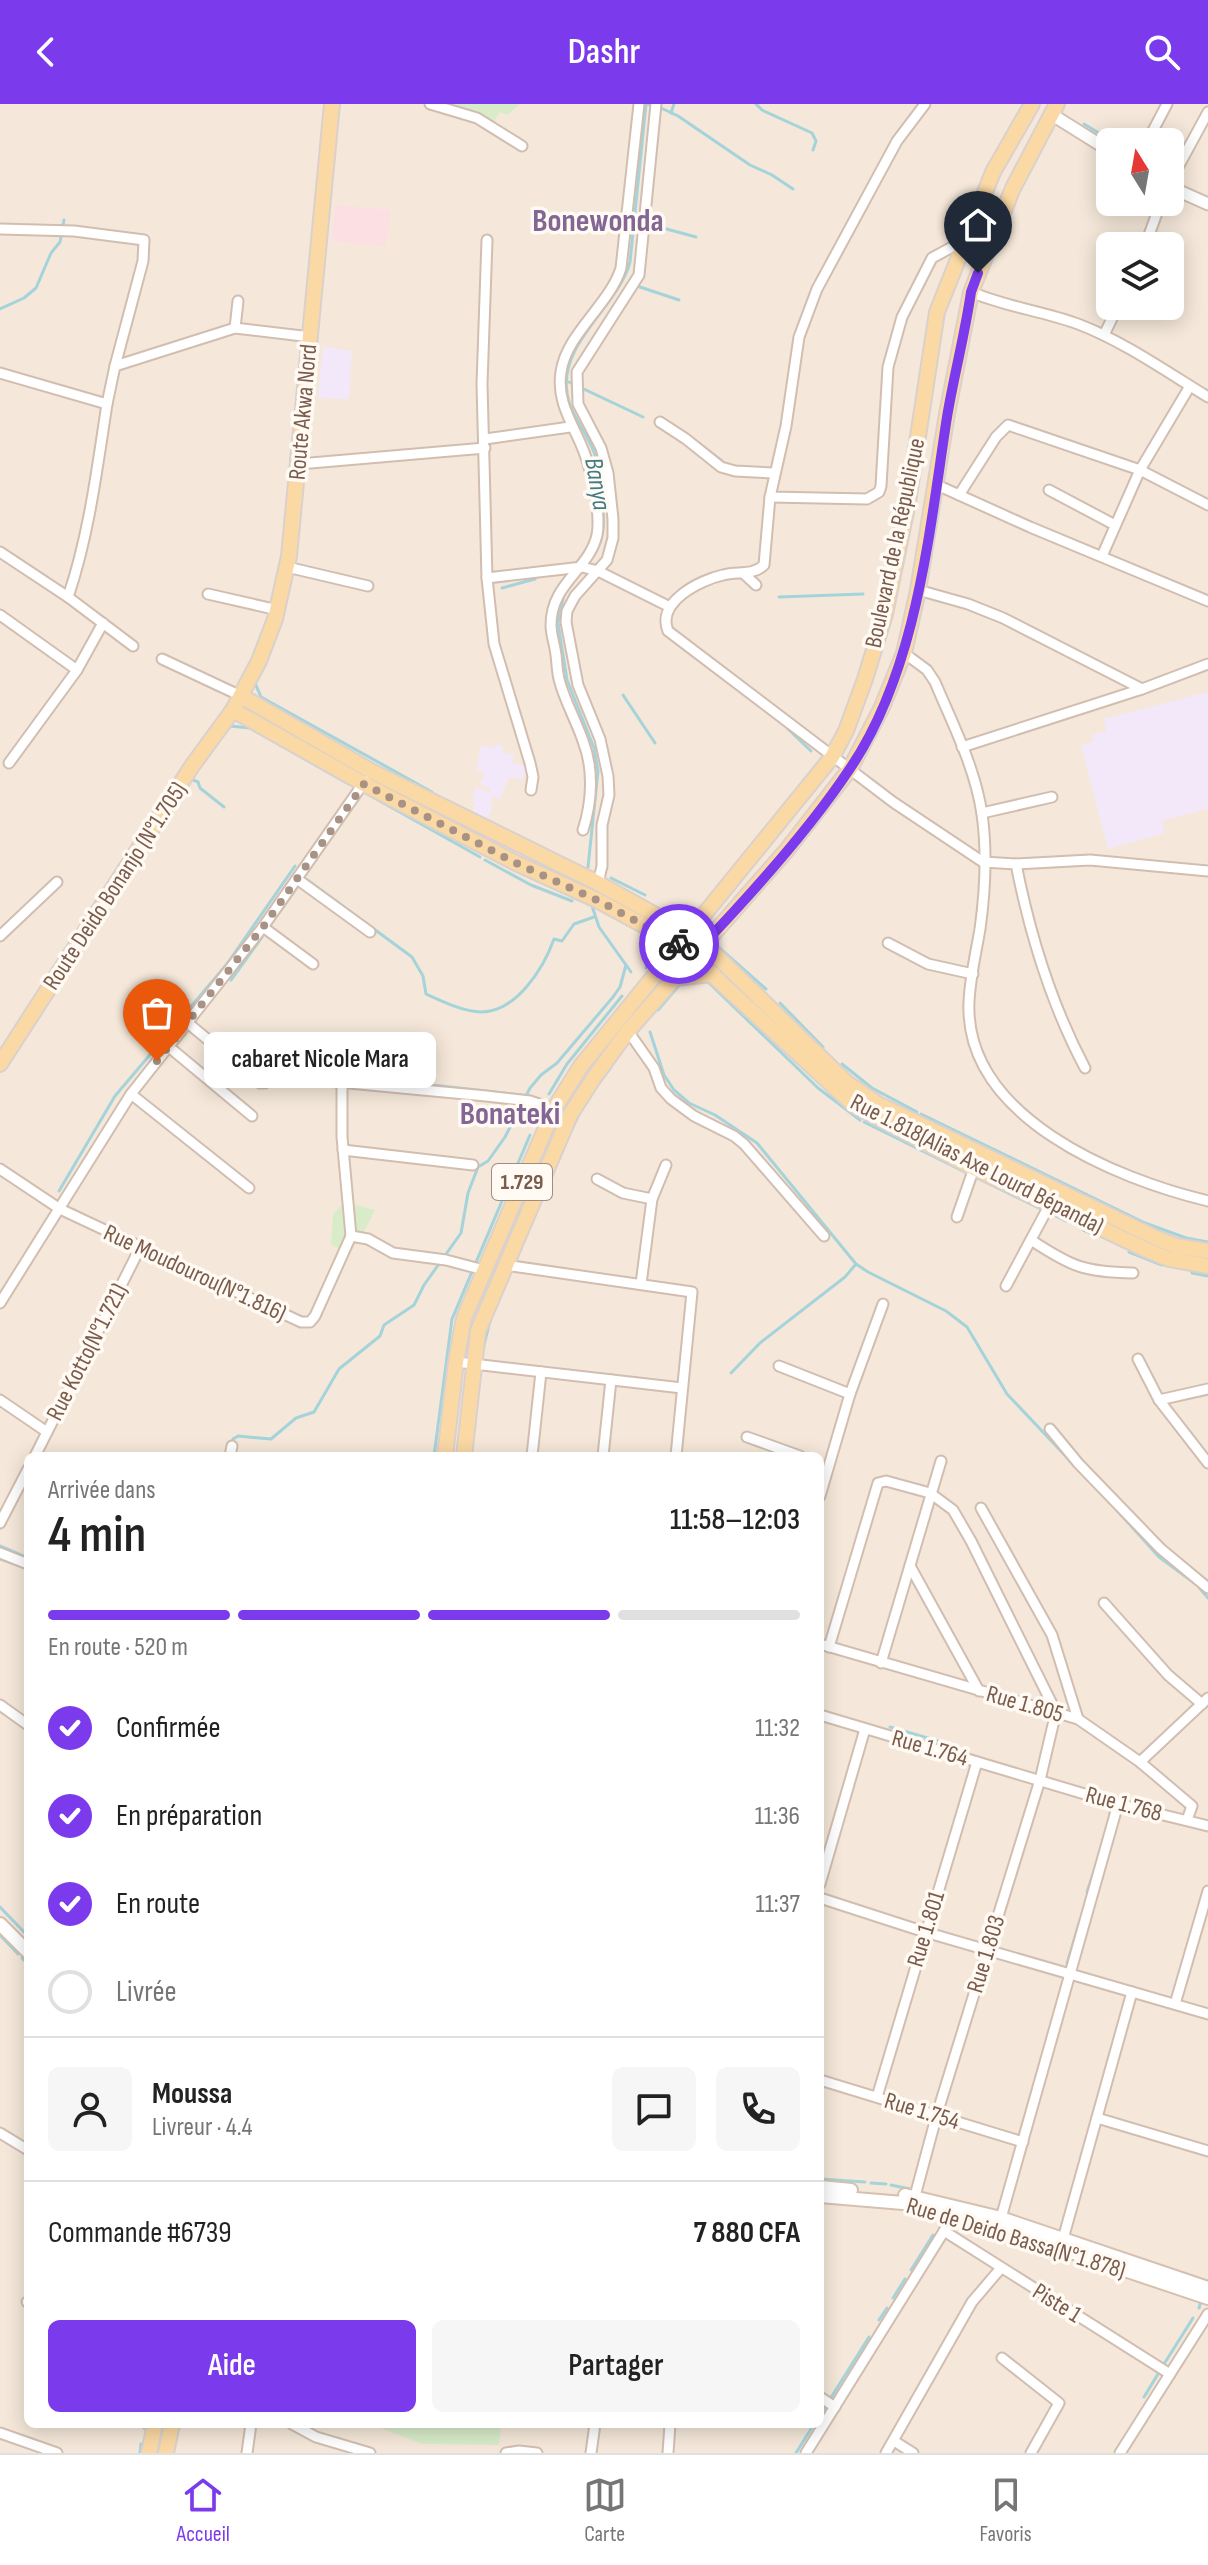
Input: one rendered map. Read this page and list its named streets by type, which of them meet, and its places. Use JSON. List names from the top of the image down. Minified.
{"streets":{"main road":["Route Akwa Nord","Boulevard de la République","Route Deido Bonanjo (N°1.705)","Rue 1.818(Alias Axe Lourd Bépanda)","1.729","Rue de Deido Bassa(N°1.878)"],"street":["Rue Moudourou(N°1.816)","Rue Kotto(N°1.721)","Rue 1.805","Rue 1.764","Rue 1.768","Rue 1.801","Rue 1.803","Rue 1.754","Piste 1"]},"crossings":[["Route Akwa Nord","Route Deido Bonanjo (N°1.705)"],["Route Akwa Nord","Rue 1.818(Alias Axe Lourd Bépanda)"],["Boulevard de la République","Rue 1.818(Alias Axe Lourd Bépanda)"],["Route Deido Bonanjo (N°1.705)","Rue 1.818(Alias Axe Lourd Bépanda)"],["Rue Moudourou(N°1.816)","Rue Kotto(N°1.721)"],["Rue 1.805","Rue 1.768"],["Rue 1.805","Rue 1.803"],["Rue 1.764","Rue 1.768"],["Rue 1.764","Rue 1.801"],["Rue 1.764","Rue 1.803"],["Rue 1.768","Rue 1.803"],["Rue 1.801","Rue 1.754"],["Rue 1.803","Rue 1.754"],["Rue 1.803","Rue de Deido Bassa(N°1.878)"]],"districts":["Bonewonda","Bonateki"],"water":["Banya"],"places":["cabaret Nicole Mara"],"north":"top","page":{"header":"Dashr","bubble":"cabaret Nicole Mara","heading":["4 min","Arrivée dans","11:58–12:03"],"panel":["Moussa","Livreur · 4.4","Commande #6739","7 880 CFA"],"bar":"En route · 520 m","list":[["Confirmée","11:32"],["En préparation","11:36"],["En route","11:37"],"Livrée"],"buttons":["Aide","Partager"],"tabs":["Accueil","Carte","Favoris"]}}
